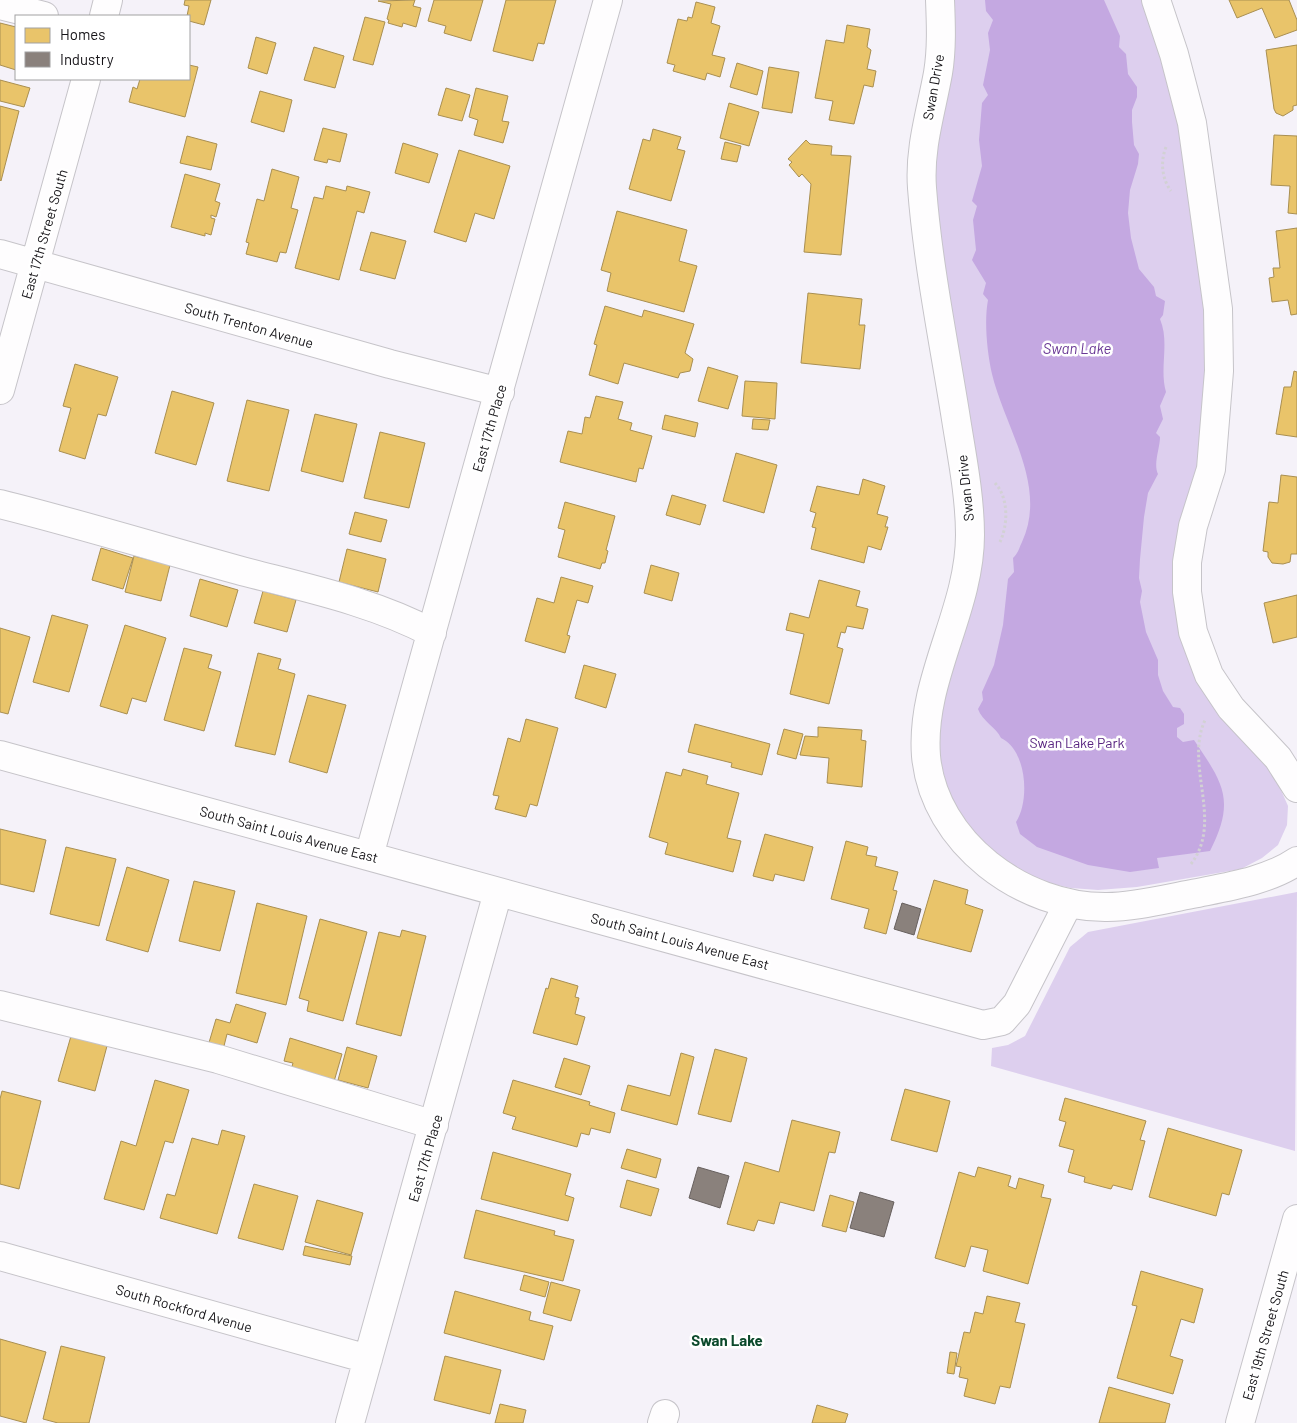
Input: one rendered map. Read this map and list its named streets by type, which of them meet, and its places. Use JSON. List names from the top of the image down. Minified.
{"streets":{"street":["Swan Drive","East 17th Street South","South Trenton Avenue","East 17th Place","South Saint Louis Avenue East","South Rockford Avenue","East 19th Street South"]},"crossings":[["Swan Drive","South Saint Louis Avenue East"],["East 17th Street South","South Trenton Avenue"],["South Trenton Avenue","East 17th Place"],["East 17th Place","South Saint Louis Avenue East"],["East 17th Place","South Rockford Avenue"]],"districts":["Swan Lake"],"water":["Swan Lake"],"parks":["Swan Lake Park"],"legend":["Homes","Industry"]}
